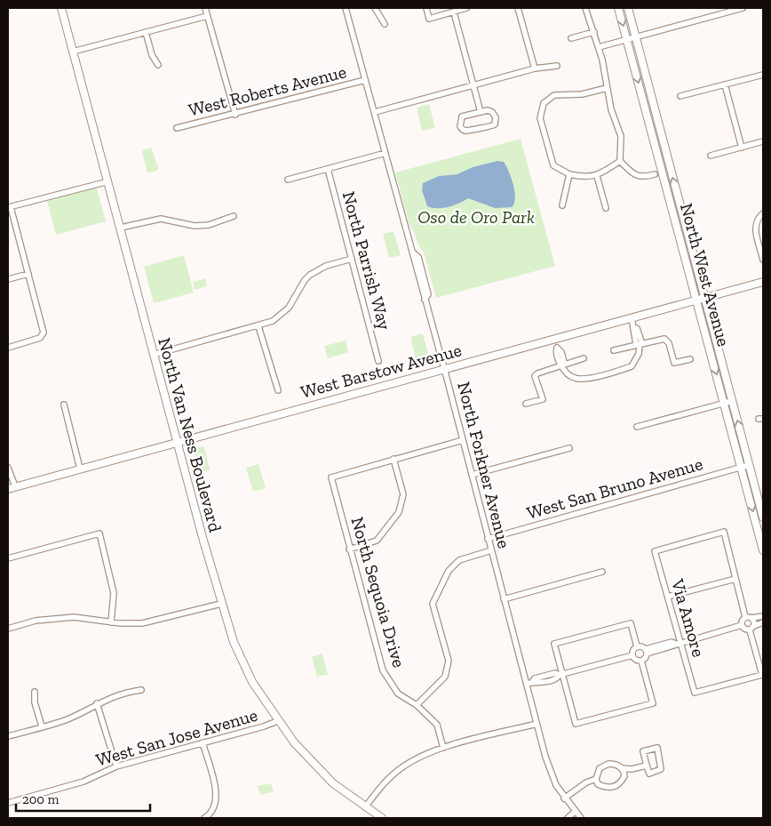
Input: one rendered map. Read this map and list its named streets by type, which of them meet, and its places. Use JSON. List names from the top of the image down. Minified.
{"streets":{"street":["West Roberts Avenue","North Parrish Way","North West Avenue","West Barstow Avenue","North Van Ness Boulevard","North Forkner Avenue","West San Bruno Avenue","North Sequoia Drive","Via Amore","West San Jose Avenue"]},"crossings":[["West Roberts Avenue","North Forkner Avenue"],["North West Avenue","West Barstow Avenue"],["North West Avenue","West San Bruno Avenue"],["West Barstow Avenue","North Van Ness Boulevard"],["West Barstow Avenue","North Forkner Avenue"],["North Van Ness Boulevard","West San Jose Avenue"],["North Forkner Avenue","West San Bruno Avenue"]],"parks":["Oso de Oro Park"],"scale_bar":"200 m"}
